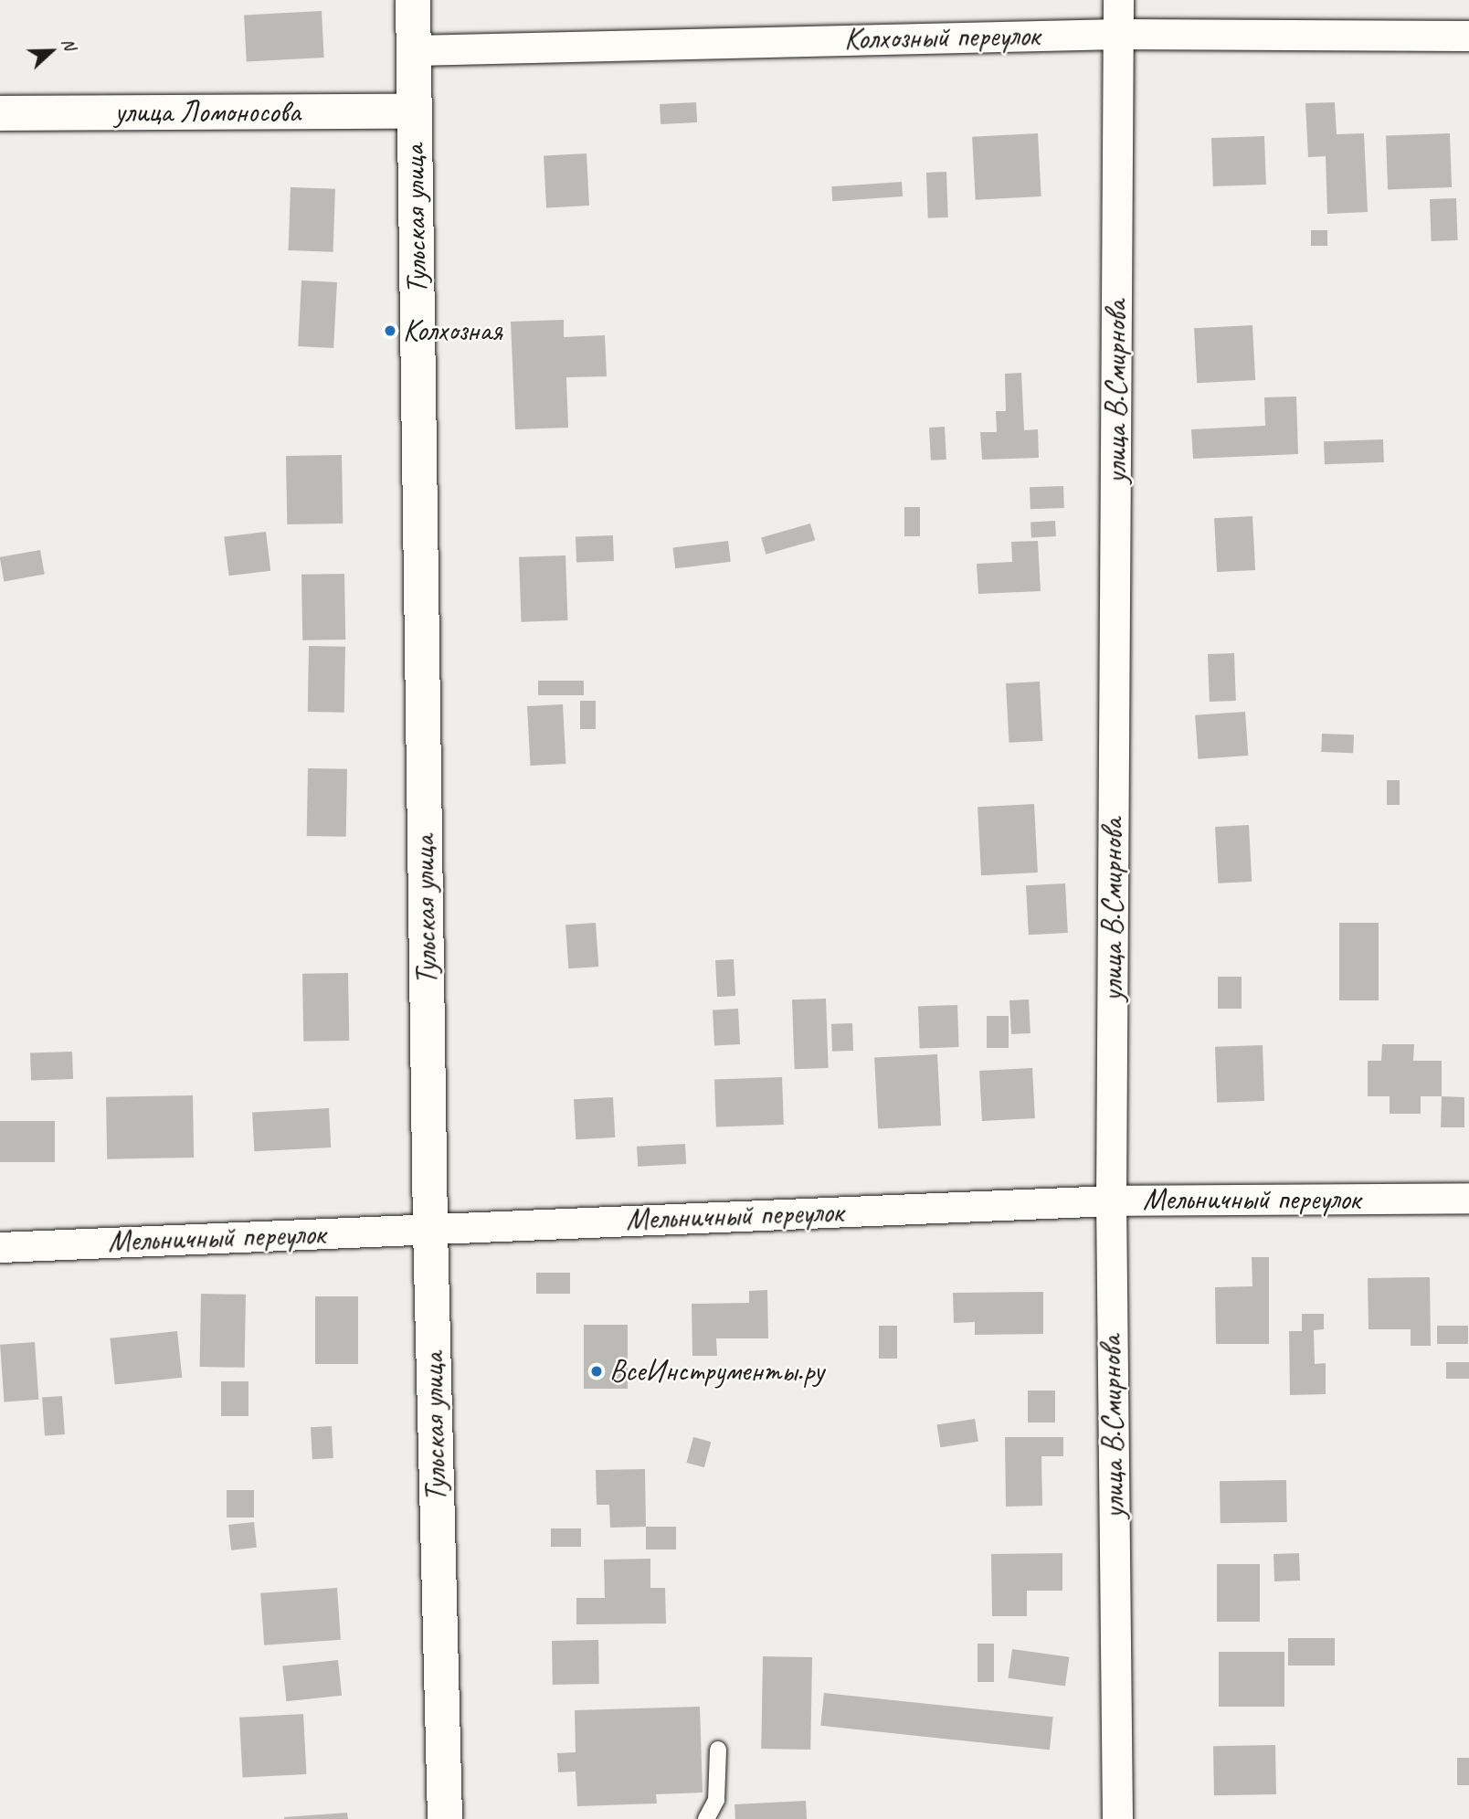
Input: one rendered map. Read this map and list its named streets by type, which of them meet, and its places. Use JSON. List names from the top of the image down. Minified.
{"streets":{"main road":["улица Ломоносова","Тульская улица"],"street":["Колхозный переулок","улица В.Смирнова","Мельничный переулок"]},"crossings":[["Колхозный переулок","Тульская улица"],["Колхозный переулок","улица В.Смирнова"],["улица Ломоносова","Тульская улица"],["Тульская улица","Мельничный переулок"],["улица В.Смирнова","Мельничный переулок"]],"places":["Колхозная","ВсеИнструменты.ру"],"north":"right"}
